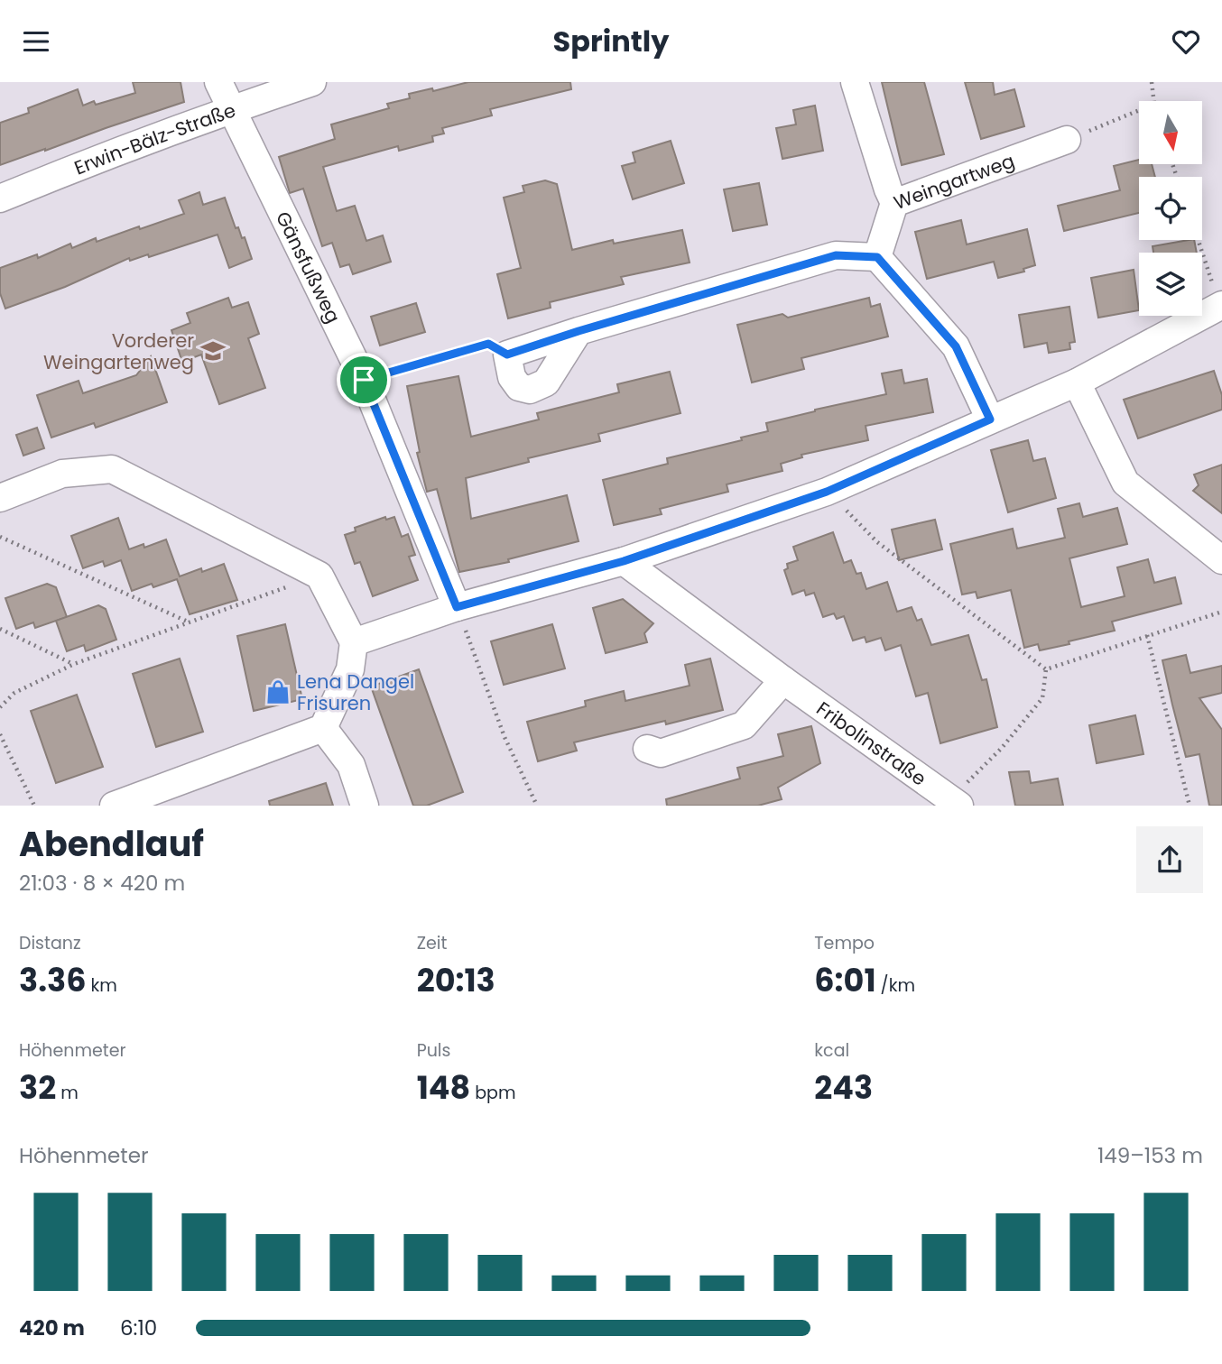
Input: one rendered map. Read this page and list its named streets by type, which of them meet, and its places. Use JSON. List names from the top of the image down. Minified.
{"streets":{"street":["Erwin-Bälz-Straße","Weingartweg","Gänsfußweg","Fribolinstraße"]},"crossings":[["Erwin-Bälz-Straße","Gänsfußweg"]],"places":{"school or university":["Vorderer Weingartenweg"],"shop":["Lena Dangel Frisuren"]},"north":"bottom","page":{"header":"Sprintly","heading":["Abendlauf","21:03 · 8 × 420 m"],"stats":[["Distanz","3.36 km"],["Zeit","20:13"],["Tempo","6:01 /km"],["Höhenmeter","32 m"],["Puls","148 bpm"],["kcal","243"]],"chart":["Höhenmeter","149–153 m"],"list":[{"name":"420 m","note":"6:10"}]}}
